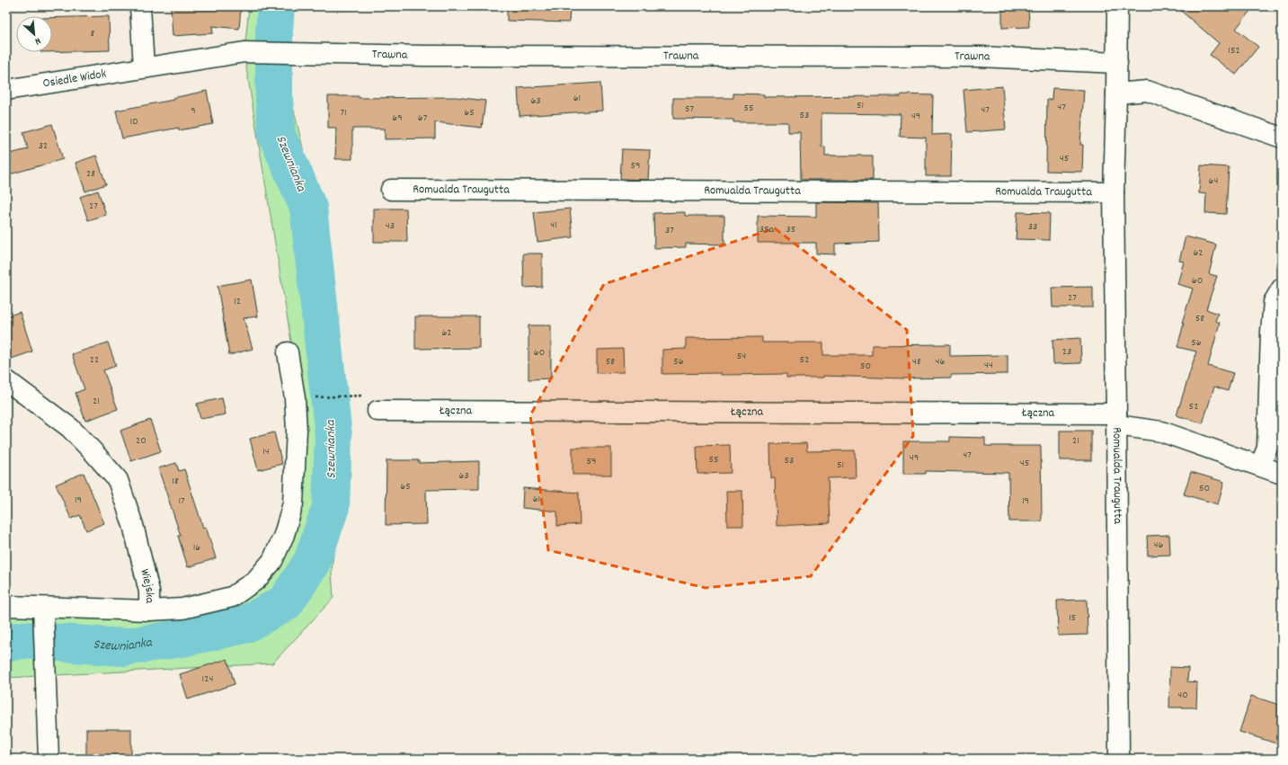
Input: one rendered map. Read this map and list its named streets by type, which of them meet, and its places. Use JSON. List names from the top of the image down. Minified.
{"streets":{"street":["Trawna","Osiedle Widok","Romualda Traugutta","Łączna","Wiejska"]},"crossings":[["Trawna","Osiedle Widok"],["Trawna","Romualda Traugutta"],["Romualda Traugutta","Łączna"]],"water":["Szewnianka"],"house_numbers":["8","152","61","63","51","47","55","57","47","9","71","65","53","49","69","67","10","32","45","59","28","64","27","41","43","33","35a","35","37","62","60","27","12","58","62","56","23","60","54","22","52","58","56","48","46","44","50","21","52","20","21","14","47","49","55","53","59","45","51","63","18","65","50","61","19","17","19","46","16","15","124","40"],"north":"bottom right"}
